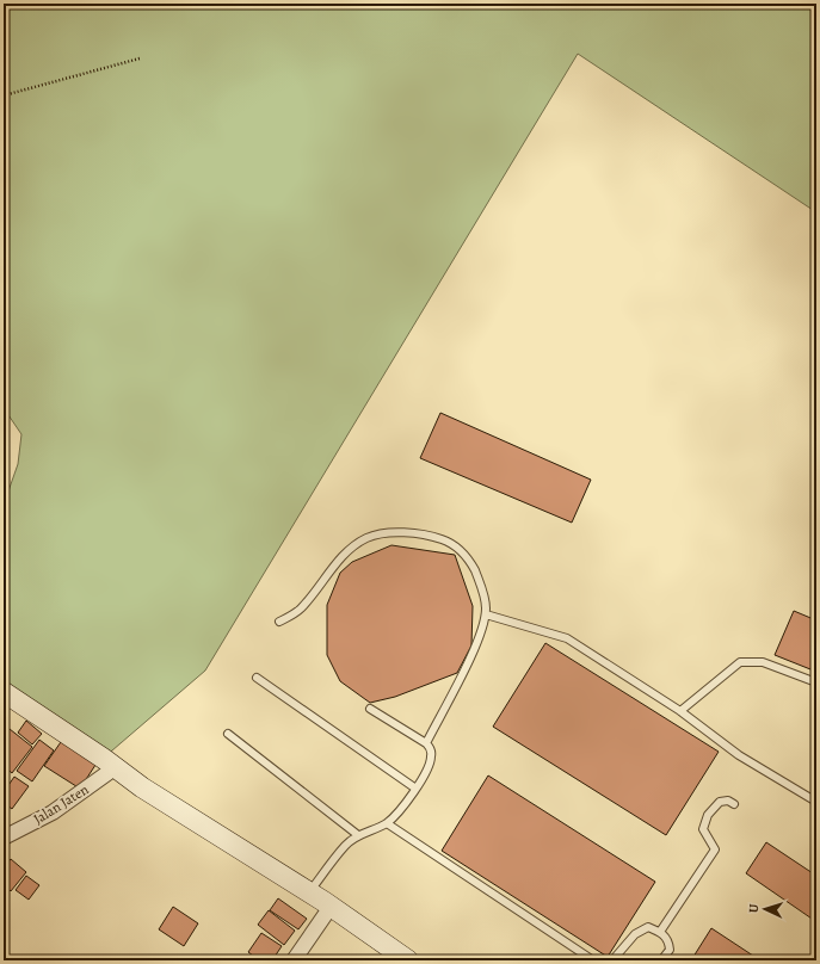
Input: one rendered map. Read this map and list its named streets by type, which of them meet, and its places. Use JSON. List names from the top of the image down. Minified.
{"streets":{"street":["Jalan Jaten"]},"north":"left"}
